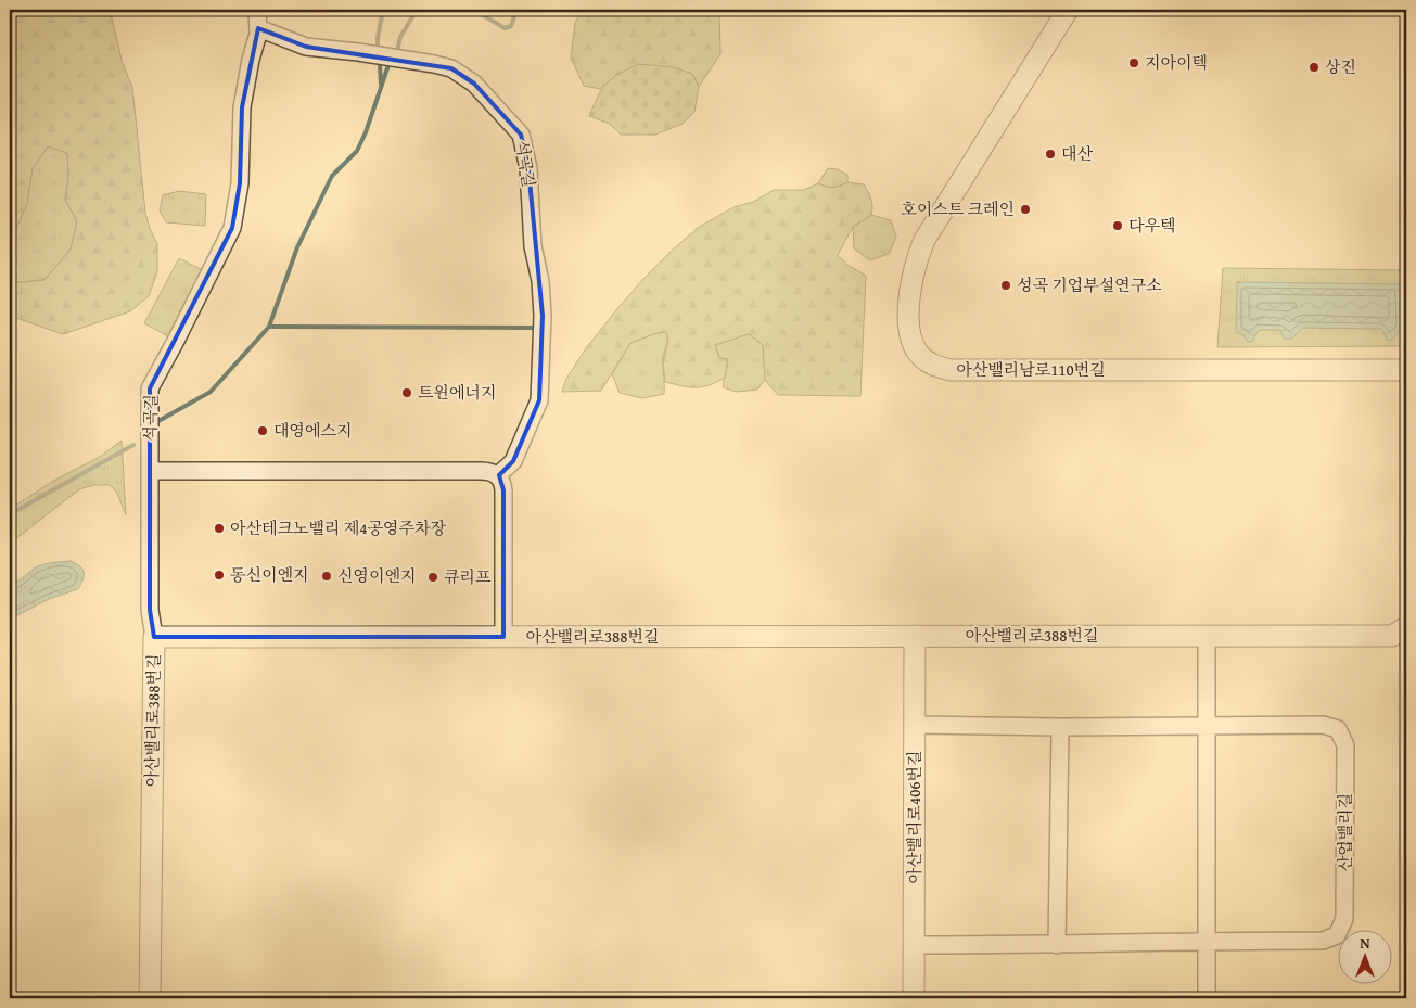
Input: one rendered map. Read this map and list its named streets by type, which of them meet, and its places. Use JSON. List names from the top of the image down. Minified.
{"streets":{"street":["석곡길","아산밸리남로110번길","아산밸리로388번길","아산밸리로406번길","산업밸리길"]},"crossings":[["석곡길","아산밸리로388번길"],["아산밸리로388번길","아산밸리로406번길"],["아산밸리로406번길","산업밸리길"]],"places":["지아이텍","상진","대산","호이스트 크레인","다우텍","성곡 기업부설연구소","트윈에너지","대영에스지","아산테크노밸리 제4공영주차장","동신이엔지","신영이엔지","큐리프"],"north":"top"}
